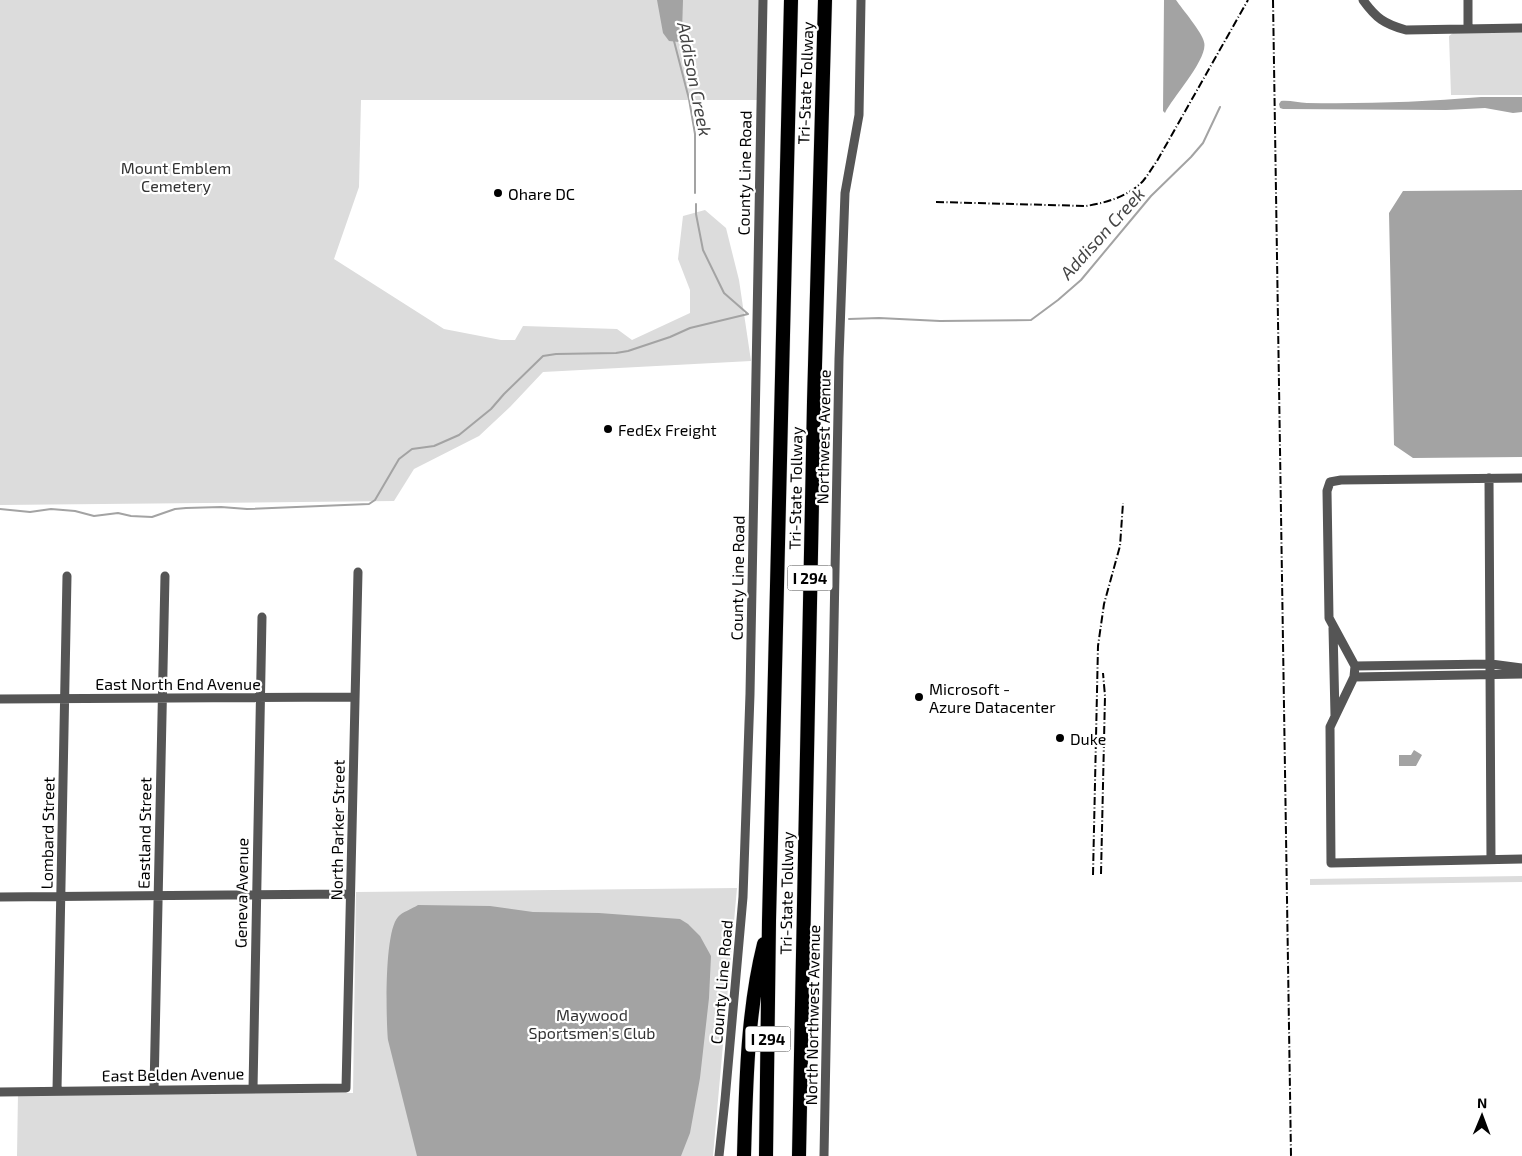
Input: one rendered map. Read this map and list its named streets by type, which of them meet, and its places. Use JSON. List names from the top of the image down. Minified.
{"streets":{"highway":["Tri-State Tollway","I 294"],"street":["County Line Road","Northwest Avenue","East North End Avenue","North Parker Street","Lombard Street","Eastland Street","Geneva Avenue","North Northwest Avenue","East Belden Avenue"]},"crossings":[["Northwest Avenue","North Northwest Avenue"],["East North End Avenue","North Parker Street"],["East North End Avenue","Lombard Street"],["East North End Avenue","Eastland Street"],["East North End Avenue","Geneva Avenue"],["North Parker Street","East Belden Avenue"],["Lombard Street","East Belden Avenue"],["Eastland Street","East Belden Avenue"],["Geneva Avenue","East Belden Avenue"]],"water":["Addison Creek"],"parks":["Mount Emblem Cemetery","Maywood Sportsmen's Club"],"places":["Ohare DC","FedEx Freight","Microsoft - Azure Datacenter","Duke"],"north":"top"}
